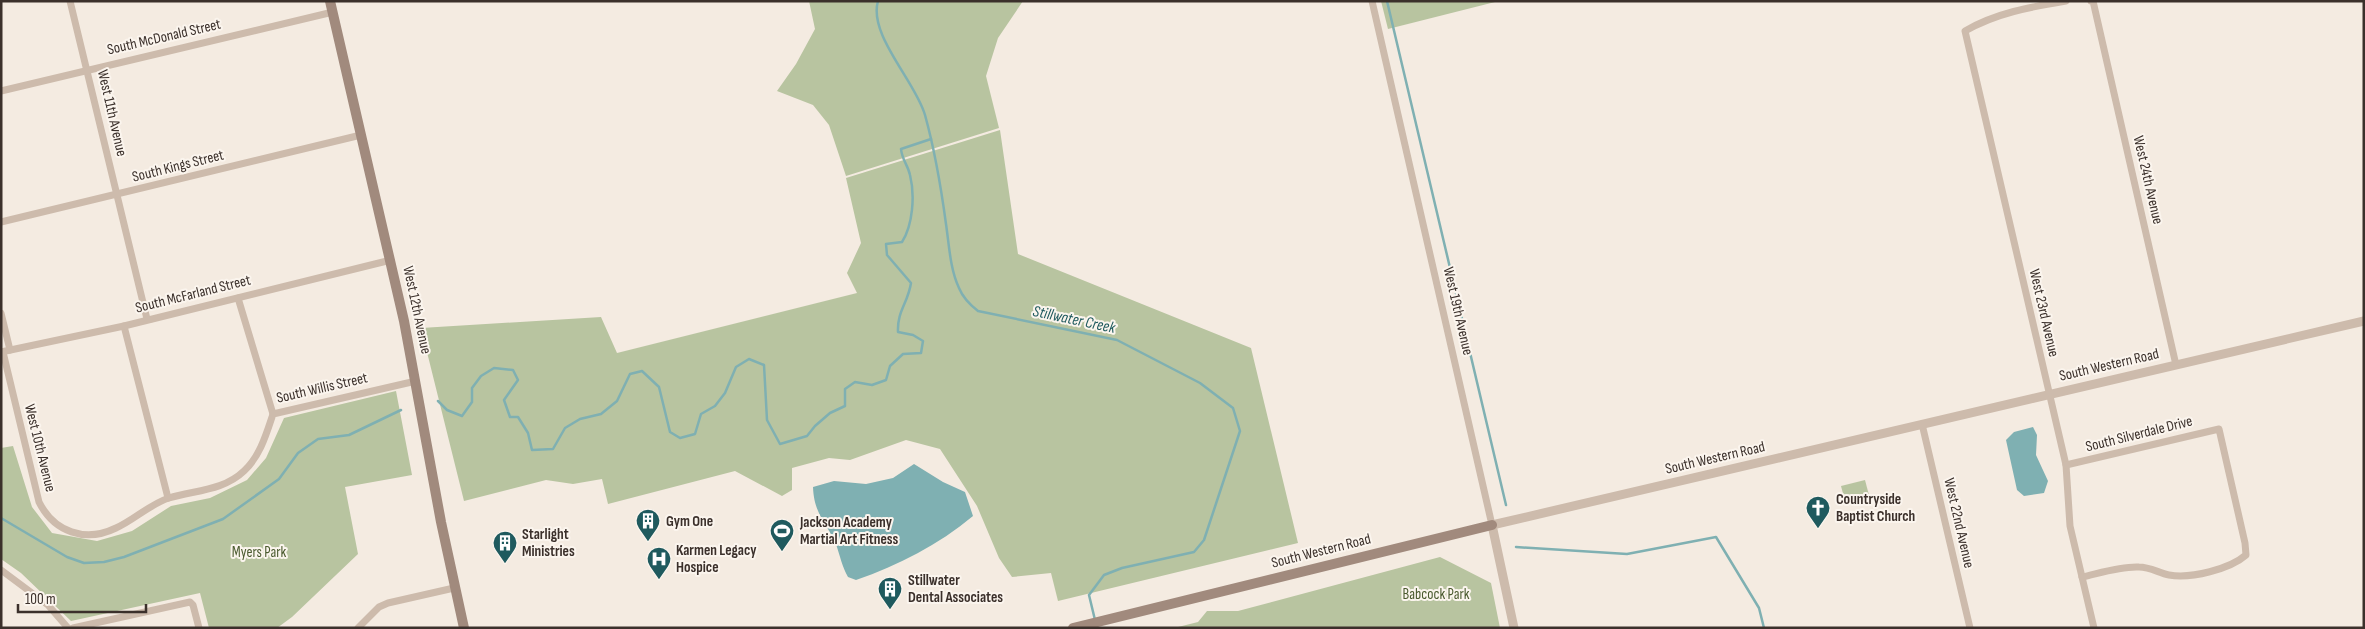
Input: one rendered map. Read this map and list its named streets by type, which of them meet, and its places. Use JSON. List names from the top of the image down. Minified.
{"streets":{"main road":["West 12th Avenue","South Western Road"],"street":["South McDonald Street","West 11th Avenue","South Kings Street","West 24th Avenue","South McFarland Street","West 19th Avenue","West 23rd Avenue","South Willis Street","South Silverdale Drive","West 10th Avenue","West 22nd Avenue"]},"crossings":[["South McDonald Street","West 11th Avenue"],["South McDonald Street","West 12th Avenue"],["West 11th Avenue","South Kings Street"],["West 11th Avenue","South McFarland Street"],["South Kings Street","West 12th Avenue"],["West 24th Avenue","South Western Road"],["South McFarland Street","West 12th Avenue"],["South McFarland Street","West 10th Avenue"],["West 12th Avenue","South Willis Street"],["West 19th Avenue","South Western Road"],["West 23rd Avenue","South Western Road"],["West 23rd Avenue","South Silverdale Drive"],["South Western Road","West 22nd Avenue"],["South Willis Street","West 10th Avenue"]],"water":["Stillwater Creek"],"parks":["Myers Park","Babcock Park"],"places":{"church":["Countryside Baptist Church"],"building":["Gym One","Starlight Ministries","Stillwater Dental Associates"],"sports":["Jackson Academy Martial Art Fitness"],"hospital":["Karmen Legacy Hospice"]},"scale_bar":"100 m"}
